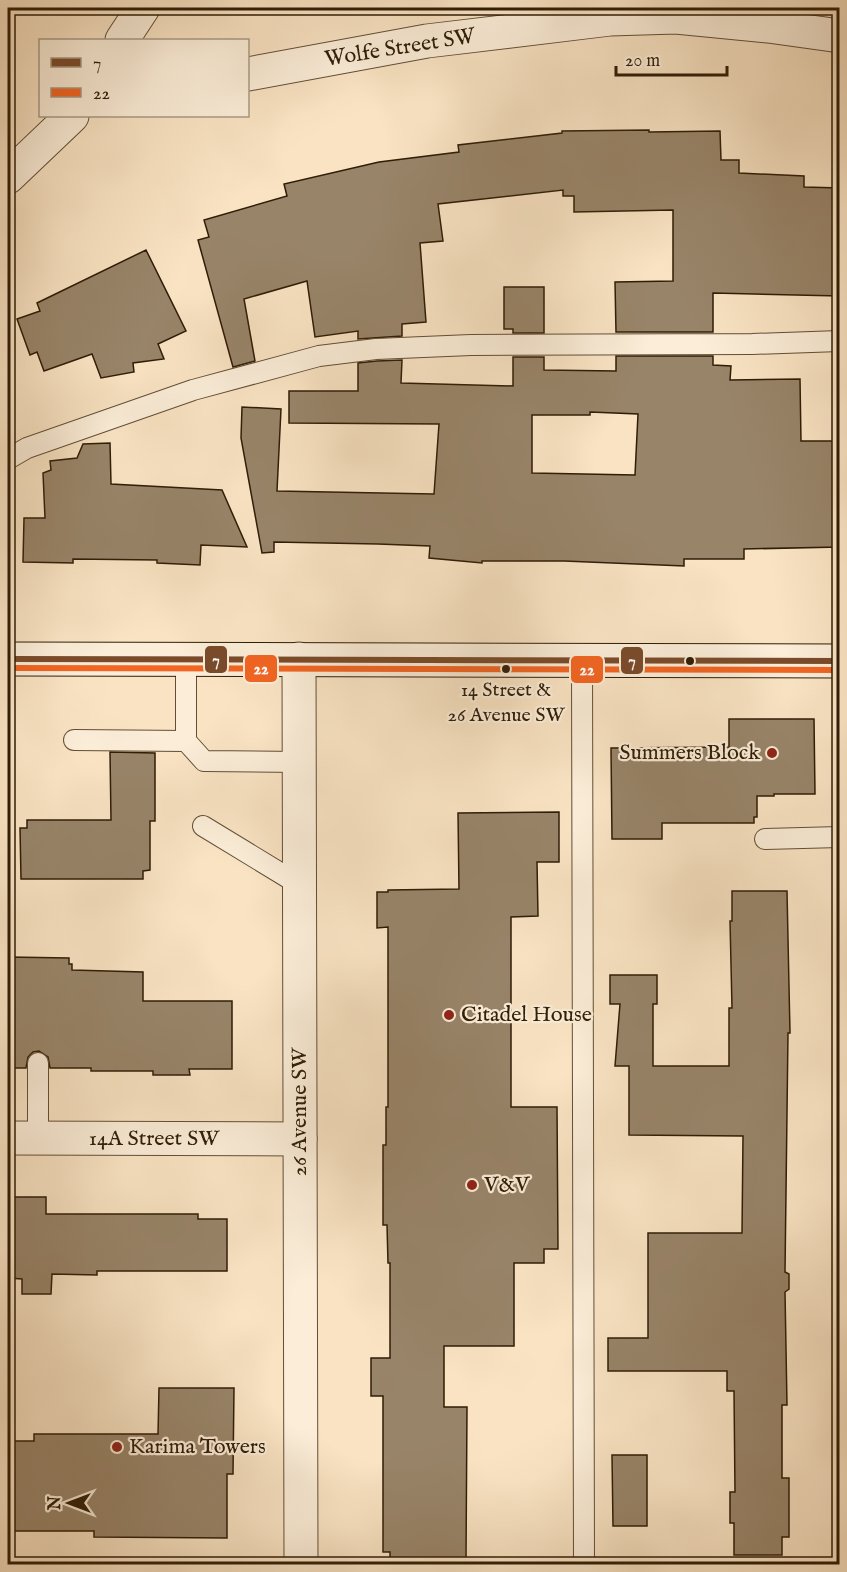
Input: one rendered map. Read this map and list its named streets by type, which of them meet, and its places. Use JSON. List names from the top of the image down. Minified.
{"streets":{"street":["Wolfe Street SW","26 Avenue SW","14A Street SW"]},"crossings":[["26 Avenue SW","14A Street SW"]],"places":["14 Street & 26 Avenue SW","Summers Block","Citadel House","V&V","Karima Towers"],"lines":["transit line 7","transit line 22"],"legend":["7","22"],"scale_bar":"20 m","north":"left"}
